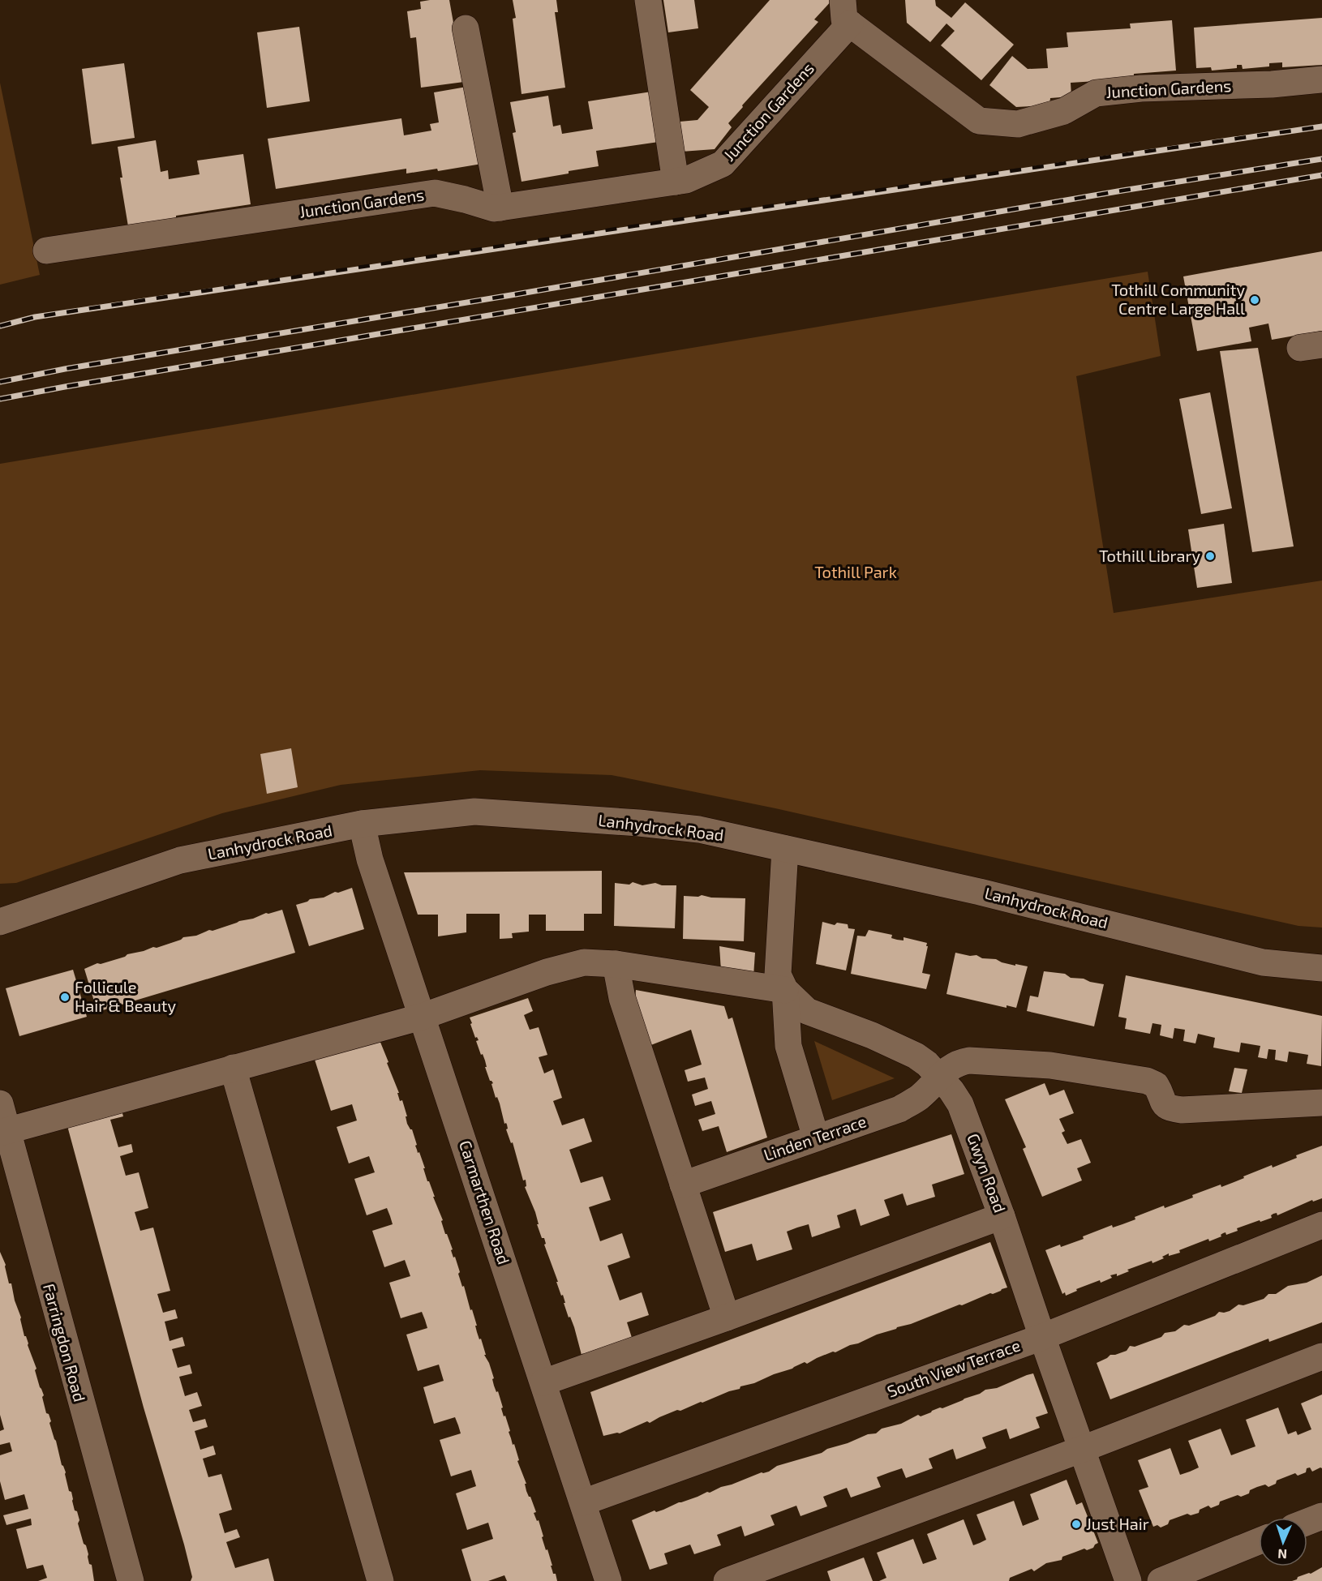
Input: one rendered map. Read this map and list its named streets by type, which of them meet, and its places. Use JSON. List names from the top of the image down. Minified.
{"streets":{"street":["Junction Gardens","Lanhydrock Road","Linden Terrace","Gwyn Road","Carmarthen Road","Farringdon Road","South View Terrace"]},"crossings":[["Lanhydrock Road","Gwyn Road"],["Lanhydrock Road","Carmarthen Road"],["Linden Terrace","Gwyn Road"],["Gwyn Road","South View Terrace"],["Carmarthen Road","South View Terrace"]],"parks":["Tothill Park"],"places":["Tothill Community Centre Large Hall","Tothill Library","Follicule Hair & Beauty","Just Hair"],"north":"bottom"}
